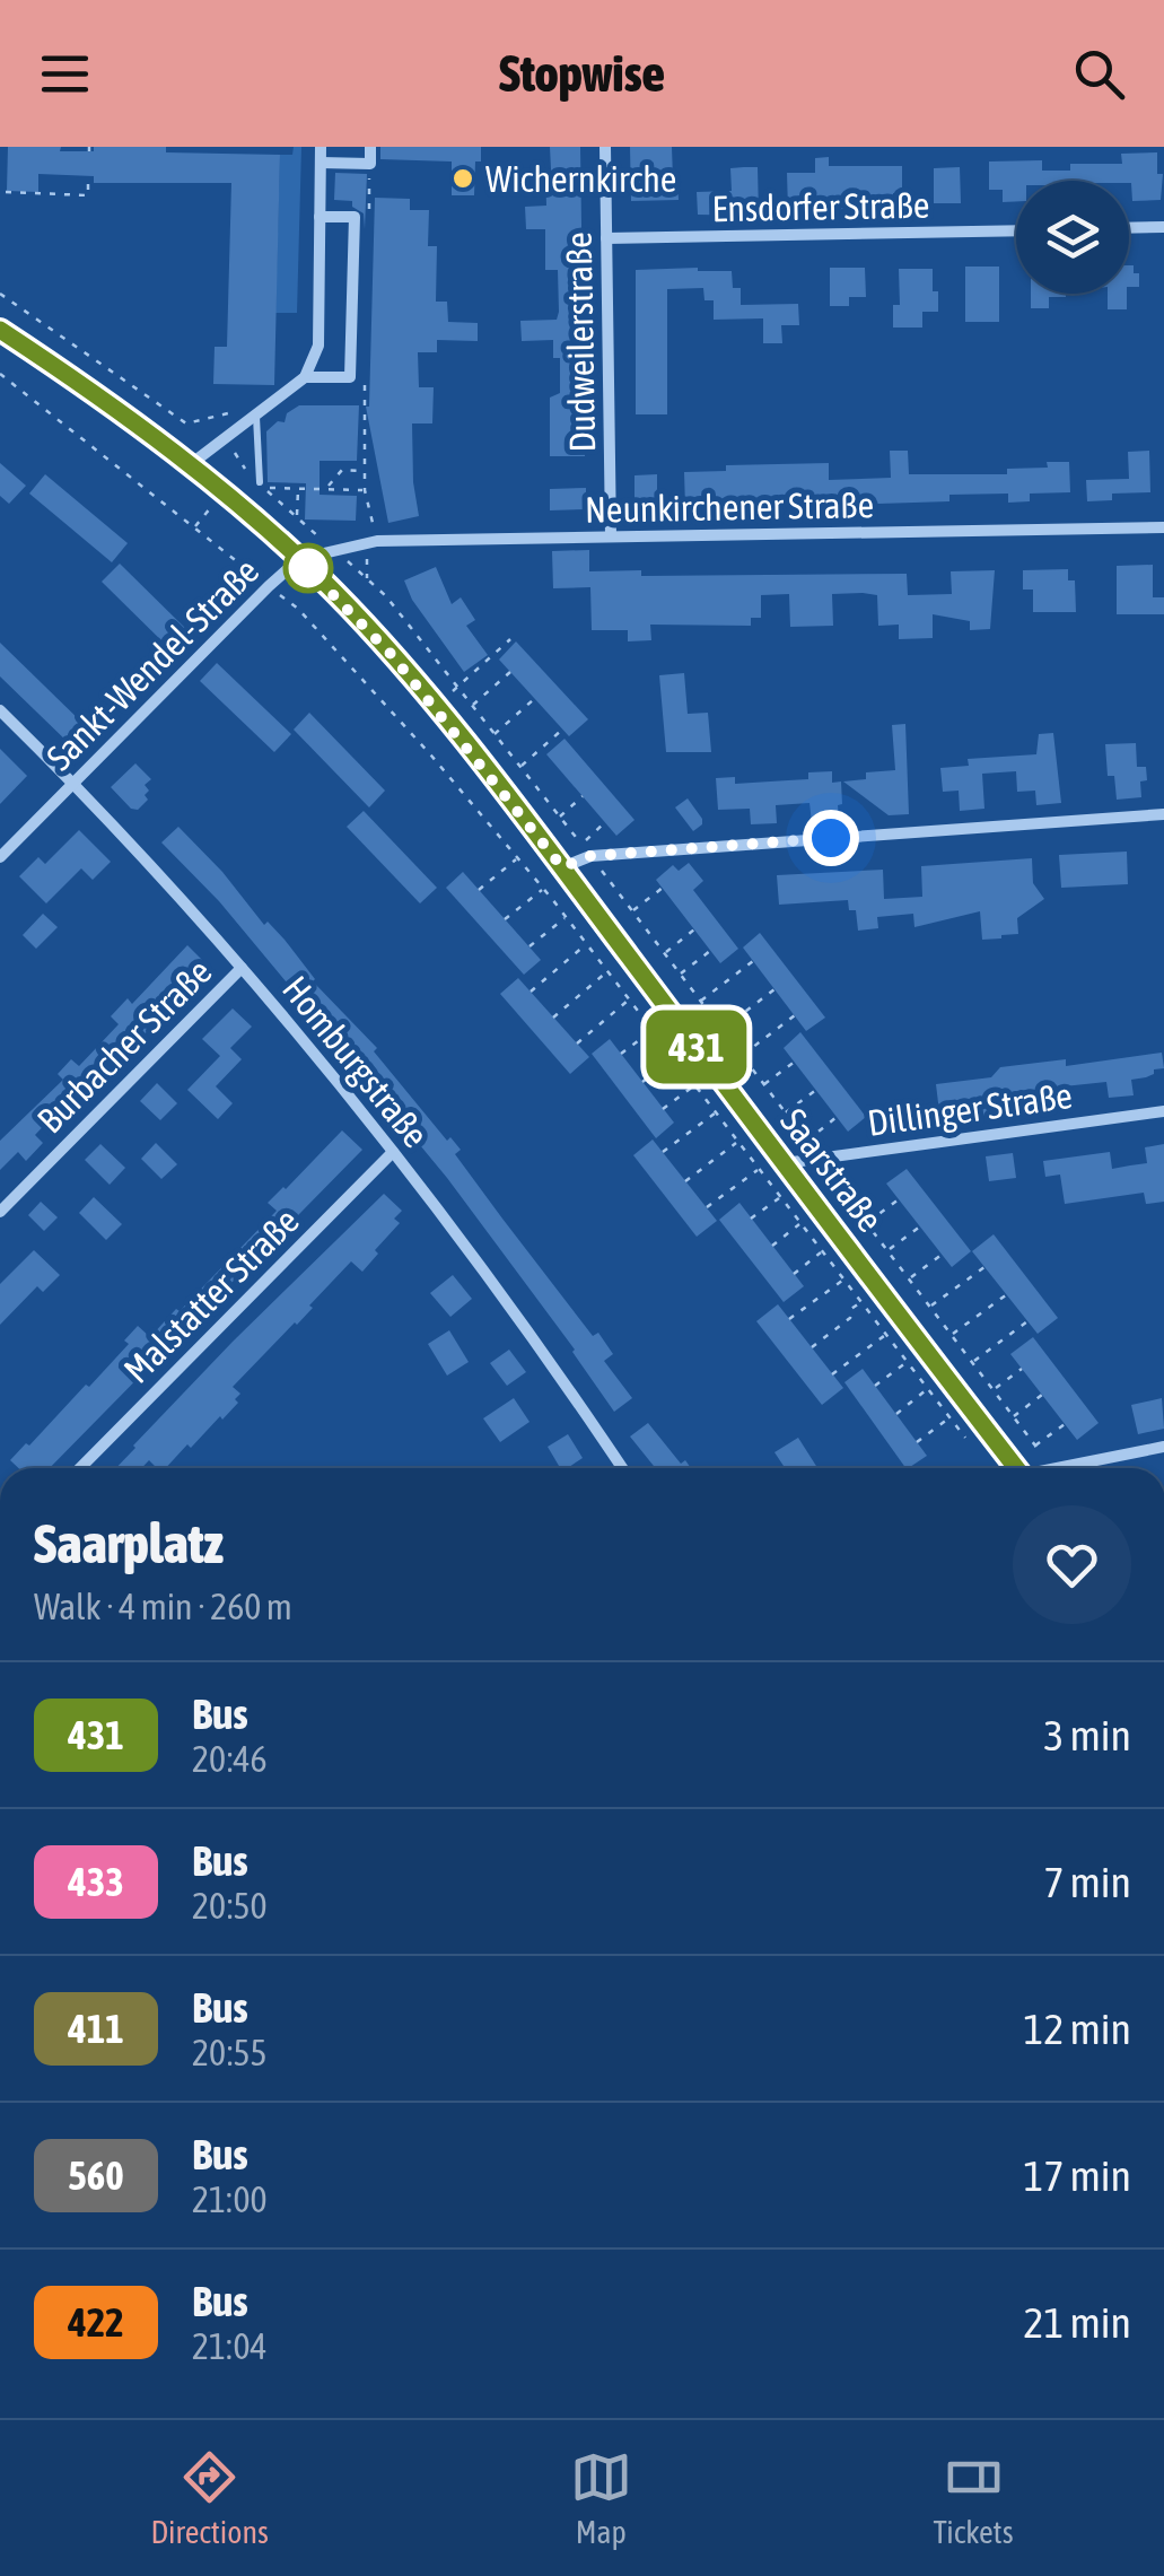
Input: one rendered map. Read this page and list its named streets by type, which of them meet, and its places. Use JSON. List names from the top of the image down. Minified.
{"streets":{"street":["Ensdorfer Straße","Dudweilerstraße","Neunkirchener Straße","Sankt-Wendel-Straße","Burbacher Straße","Homburgstraße","Dillinger Straße","Saarstraße","Malstatter Straße"]},"crossings":[["Ensdorfer Straße","Dudweilerstraße"],["Dudweilerstraße","Neunkirchener Straße"],["Neunkirchener Straße","Sankt-Wendel-Straße"],["Neunkirchener Straße","Saarstraße"],["Sankt-Wendel-Straße","Homburgstraße"],["Sankt-Wendel-Straße","Saarstraße"],["Burbacher Straße","Homburgstraße"],["Homburgstraße","Malstatter Straße"],["Dillinger Straße","Saarstraße"]],"places":["Wichernkirche"],"lines":["bus line 431"],"page":{"header":"Stopwise","on_map":"431","heading":["Saarplatz","Walk · 4 min · 260 m"],"list":[{"mark":"431","name":"Bus","note":"20:46","value":"3 min"},{"mark":"433","name":"Bus","note":"20:50","value":"7 min"},{"mark":"411","name":"Bus","note":"20:55","value":"12 min"},{"mark":"560","name":"Bus","note":"21:00","value":"17 min"},{"mark":"422","name":"Bus","note":"21:04","value":"21 min"}],"tabs":["Directions","Map","Tickets"]}}
